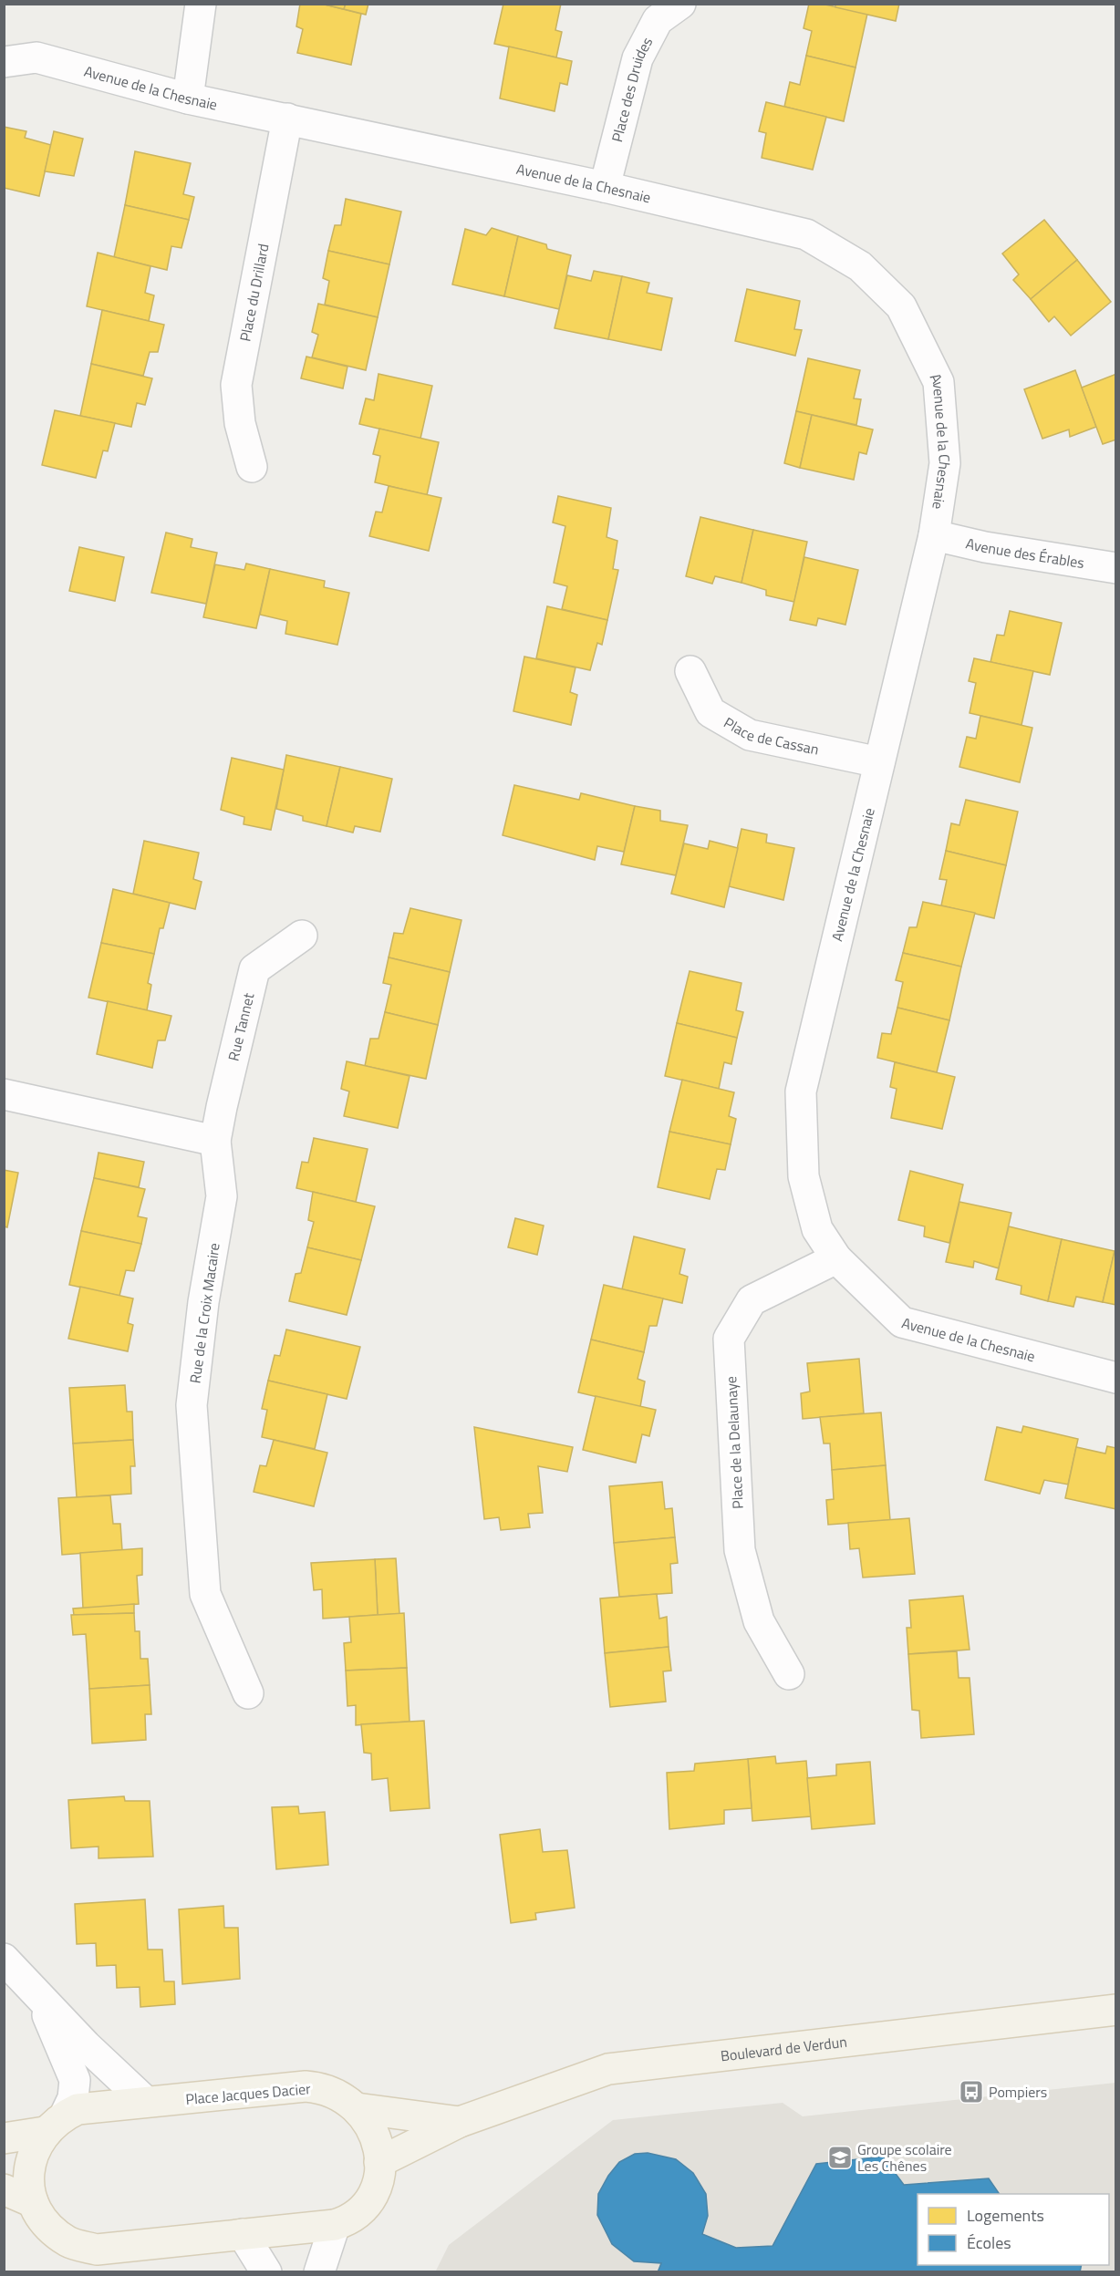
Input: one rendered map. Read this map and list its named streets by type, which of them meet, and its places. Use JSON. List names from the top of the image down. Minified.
{"streets":{"main road":["Boulevard de Verdun","Place Jacques Dacier"],"street":["Avenue de la Chesnaie","Place des Druides","Place du Drillard","Avenue des Érables","Place de Cassan","Rue Tannet","Rue de la Croix Macaire","Place de la Delaunaye"]},"crossings":[["Avenue de la Chesnaie","Place des Druides"],["Avenue de la Chesnaie","Place du Drillard"],["Avenue de la Chesnaie","Avenue des Érables"],["Avenue de la Chesnaie","Place de Cassan"],["Avenue de la Chesnaie","Place de la Delaunaye"],["Rue Tannet","Rue de la Croix Macaire"],["Boulevard de Verdun","Place Jacques Dacier"]],"places":{"bus stop":["Pompiers"],"school or university":["Groupe scolaire Les Chênes"]},"legend":["Logements","Écoles"]}
